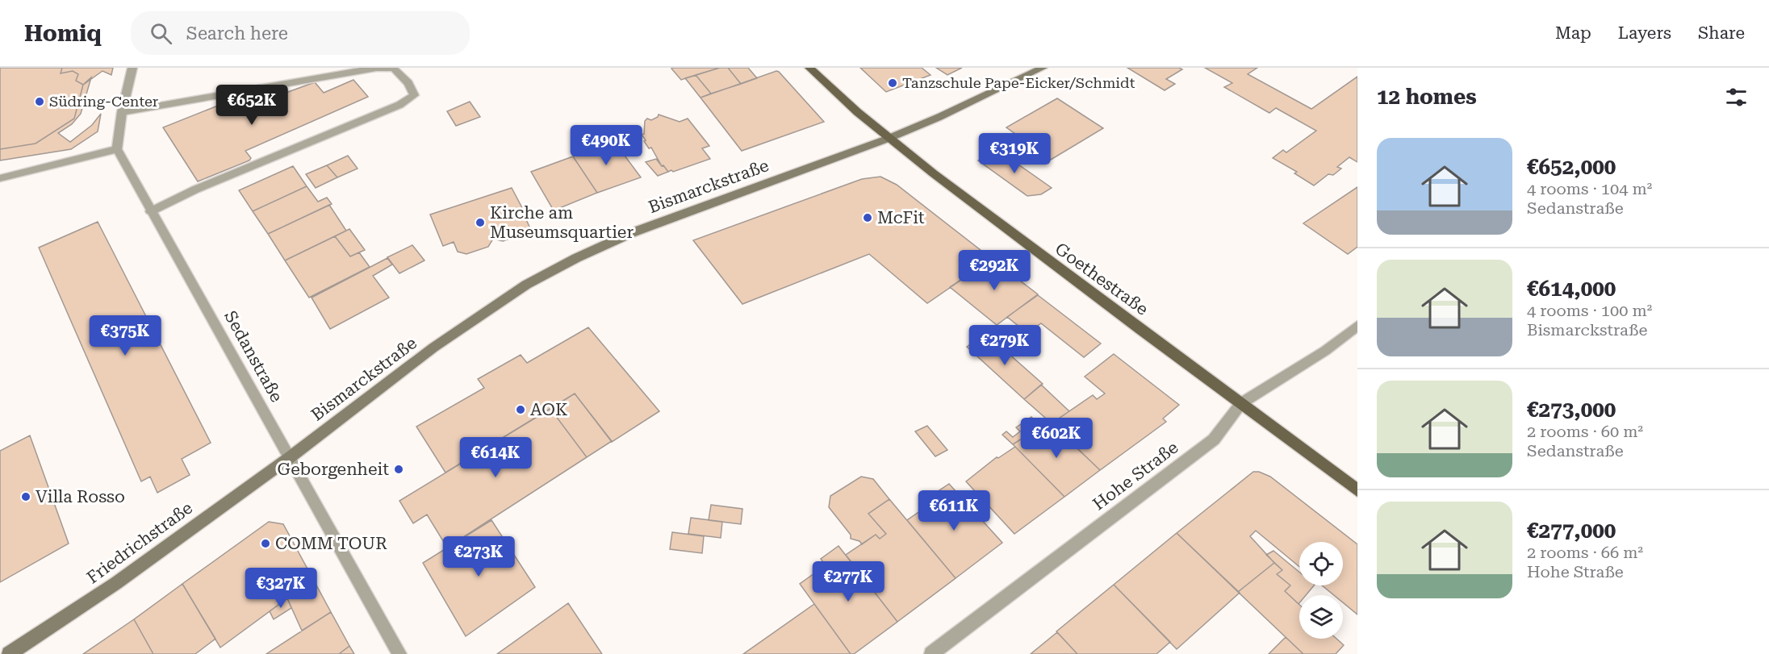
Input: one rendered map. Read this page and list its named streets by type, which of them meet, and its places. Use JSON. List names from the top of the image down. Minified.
{"streets":{"main road":["Goethestraße"],"street":["Bismarckstraße","Sedanstraße","Hohe Straße","Friedrichstraße"]},"crossings":[["Bismarckstraße","Goethestraße"],["Bismarckstraße","Sedanstraße"],["Bismarckstraße","Friedrichstraße"],["Goethestraße","Hohe Straße"],["Sedanstraße","Friedrichstraße"]],"places":["Tanzschule Pape-Eicker/Schmidt","Südring-Center","McFit","Kirche am Museumsquartier","AOK","Geborgenheit","Villa Rosso","COMM TOUR"],"page":{"header":"Homiq","search":"Search here","nav":["Map","Layers","Share"],"heading":"12 homes","price":["€652K","€490K","€319K","€292K","€375K","€279K","€602K","€614K","€611K","€273K","€277K","€327K"],"list":[{"name":"€652,000","note":"4 rooms · 104 m² · Sedanstraße"},{"name":"€614,000","note":"4 rooms · 100 m² · Bismarckstraße"},{"name":"€273,000","note":"2 rooms · 60 m² · Sedanstraße"},{"name":"€277,000","note":"2 rooms · 66 m² · Hohe Straße"}]}}
